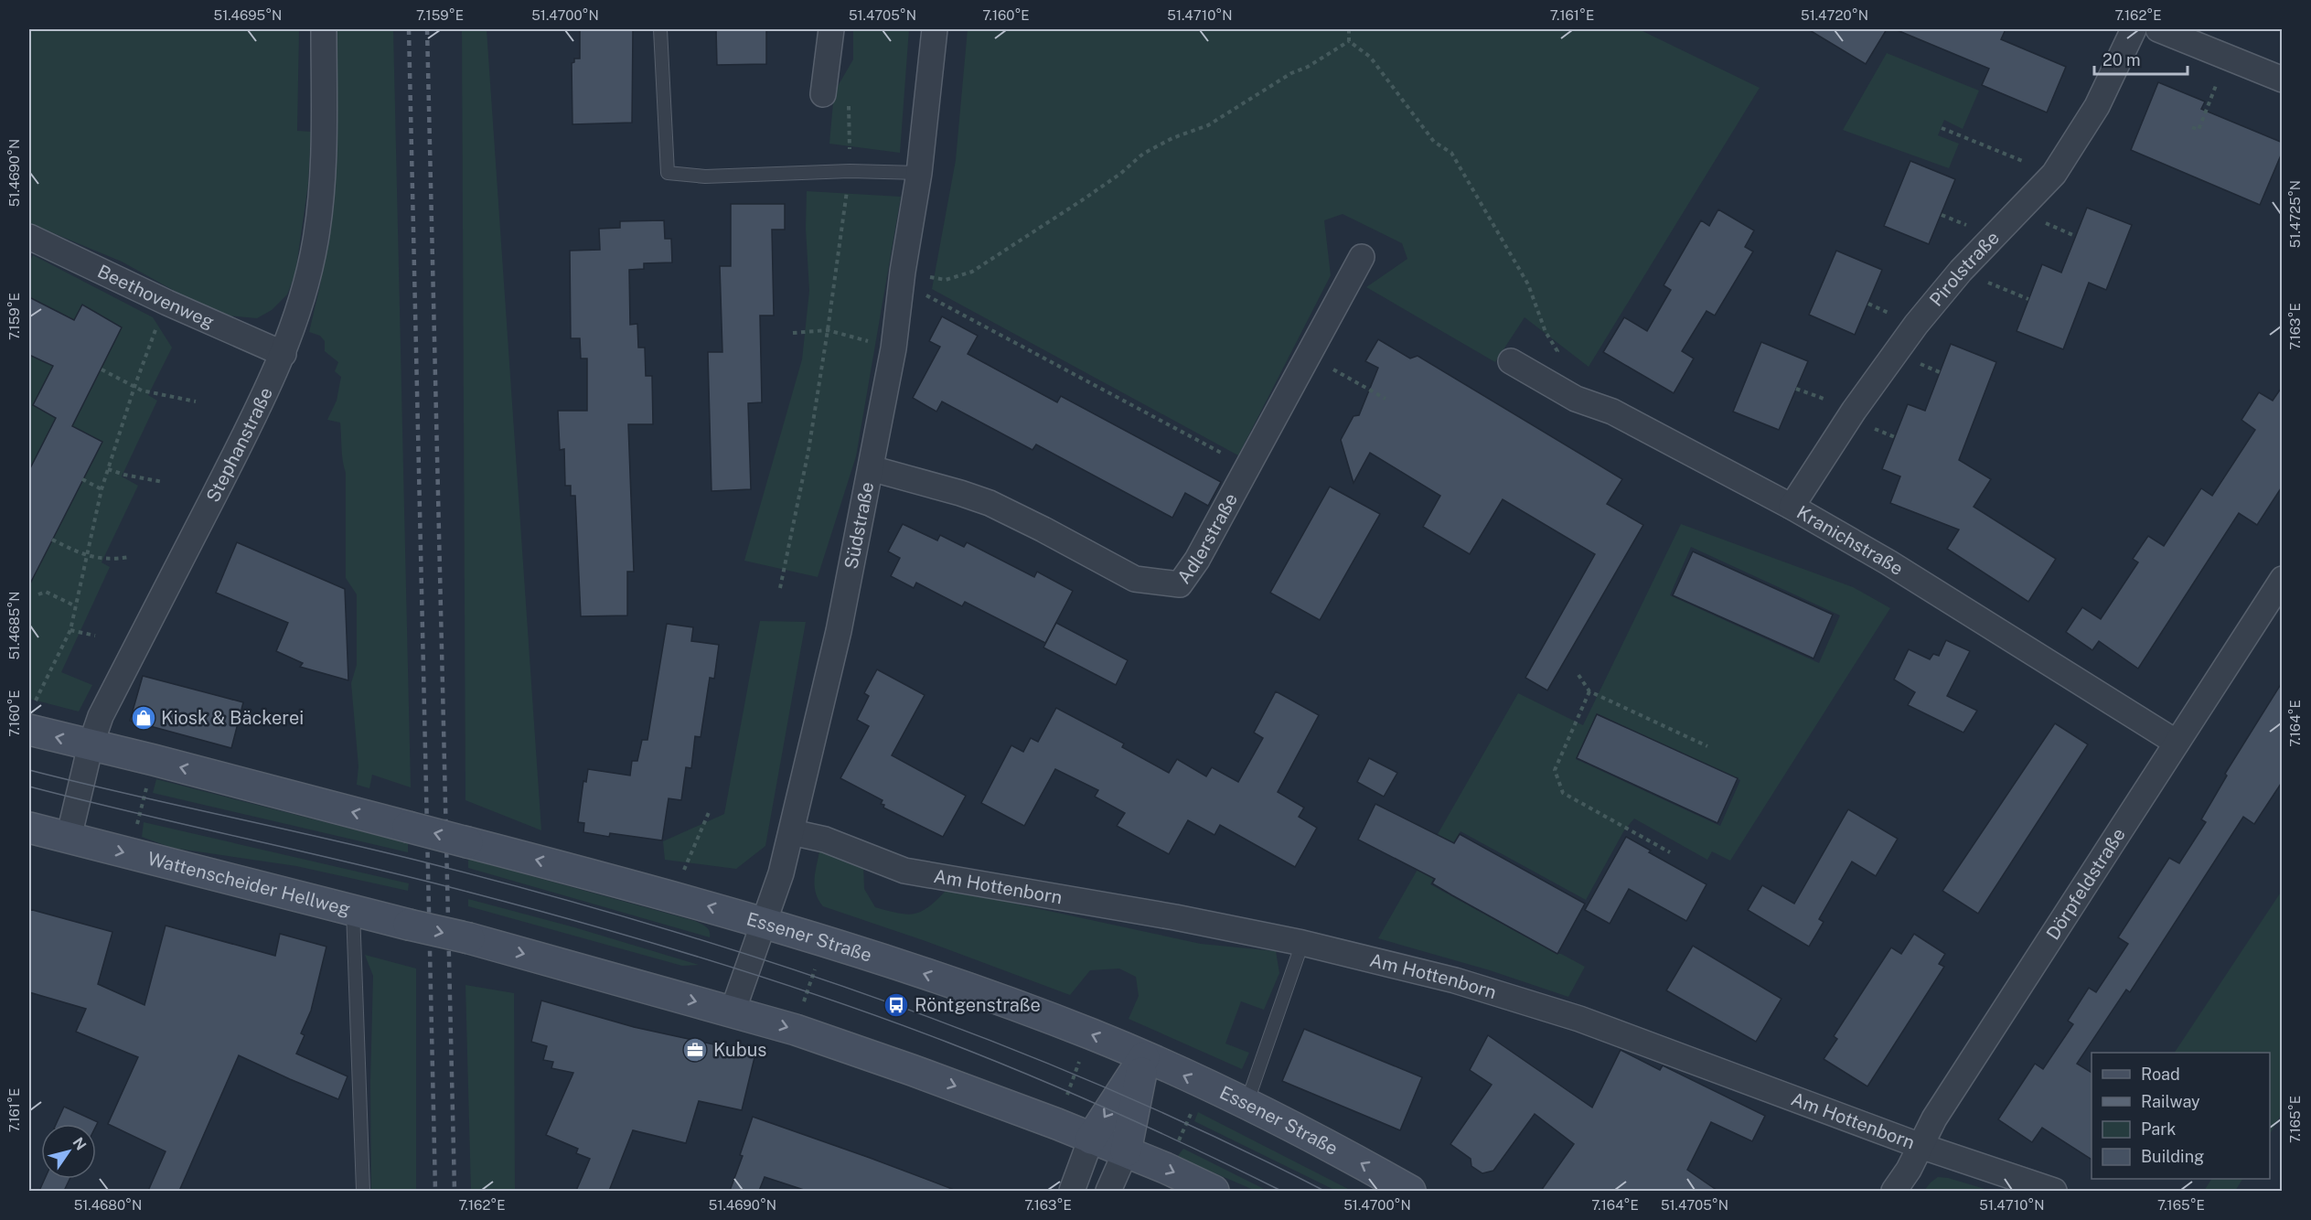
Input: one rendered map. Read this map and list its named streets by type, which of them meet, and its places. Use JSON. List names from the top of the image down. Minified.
{"streets":{"main road":["Wattenscheider Hellweg","Essener Straße"],"street":["Pirolstraße","Beethovenweg","Stephanstraße","Südstraße","Adlerstraße","Kranichstraße","Dörpfeldstraße","Am Hottenborn"]},"crossings":[["Pirolstraße","Kranichstraße"],["Beethovenweg","Stephanstraße"],["Stephanstraße","Wattenscheider Hellweg"],["Südstraße","Adlerstraße"],["Südstraße","Wattenscheider Hellweg"],["Südstraße","Am Hottenborn"],["Südstraße","Essener Straße"],["Kranichstraße","Dörpfeldstraße"],["Dörpfeldstraße","Am Hottenborn"]],"one_way":["Wattenscheider Hellweg"],"places":{"shop":["Kiosk & Bäckerei"],"bus stop":["Röntgenstraße"],"office":["Kubus"]},"legend":["Road","Railway","Park","Building"],"scale_bar":"20 m","north":"top right","coordinates":["51.4695°N","7.159°E","51.4700°N","51.4705°N","7.160°E","51.4710°N","7.161°E","51.4720°N","7.162°E","51.4690°N","51.4725°N","7.163°E","51.4685°N","7.164°E","7.165°E","51.4680°N"]}
